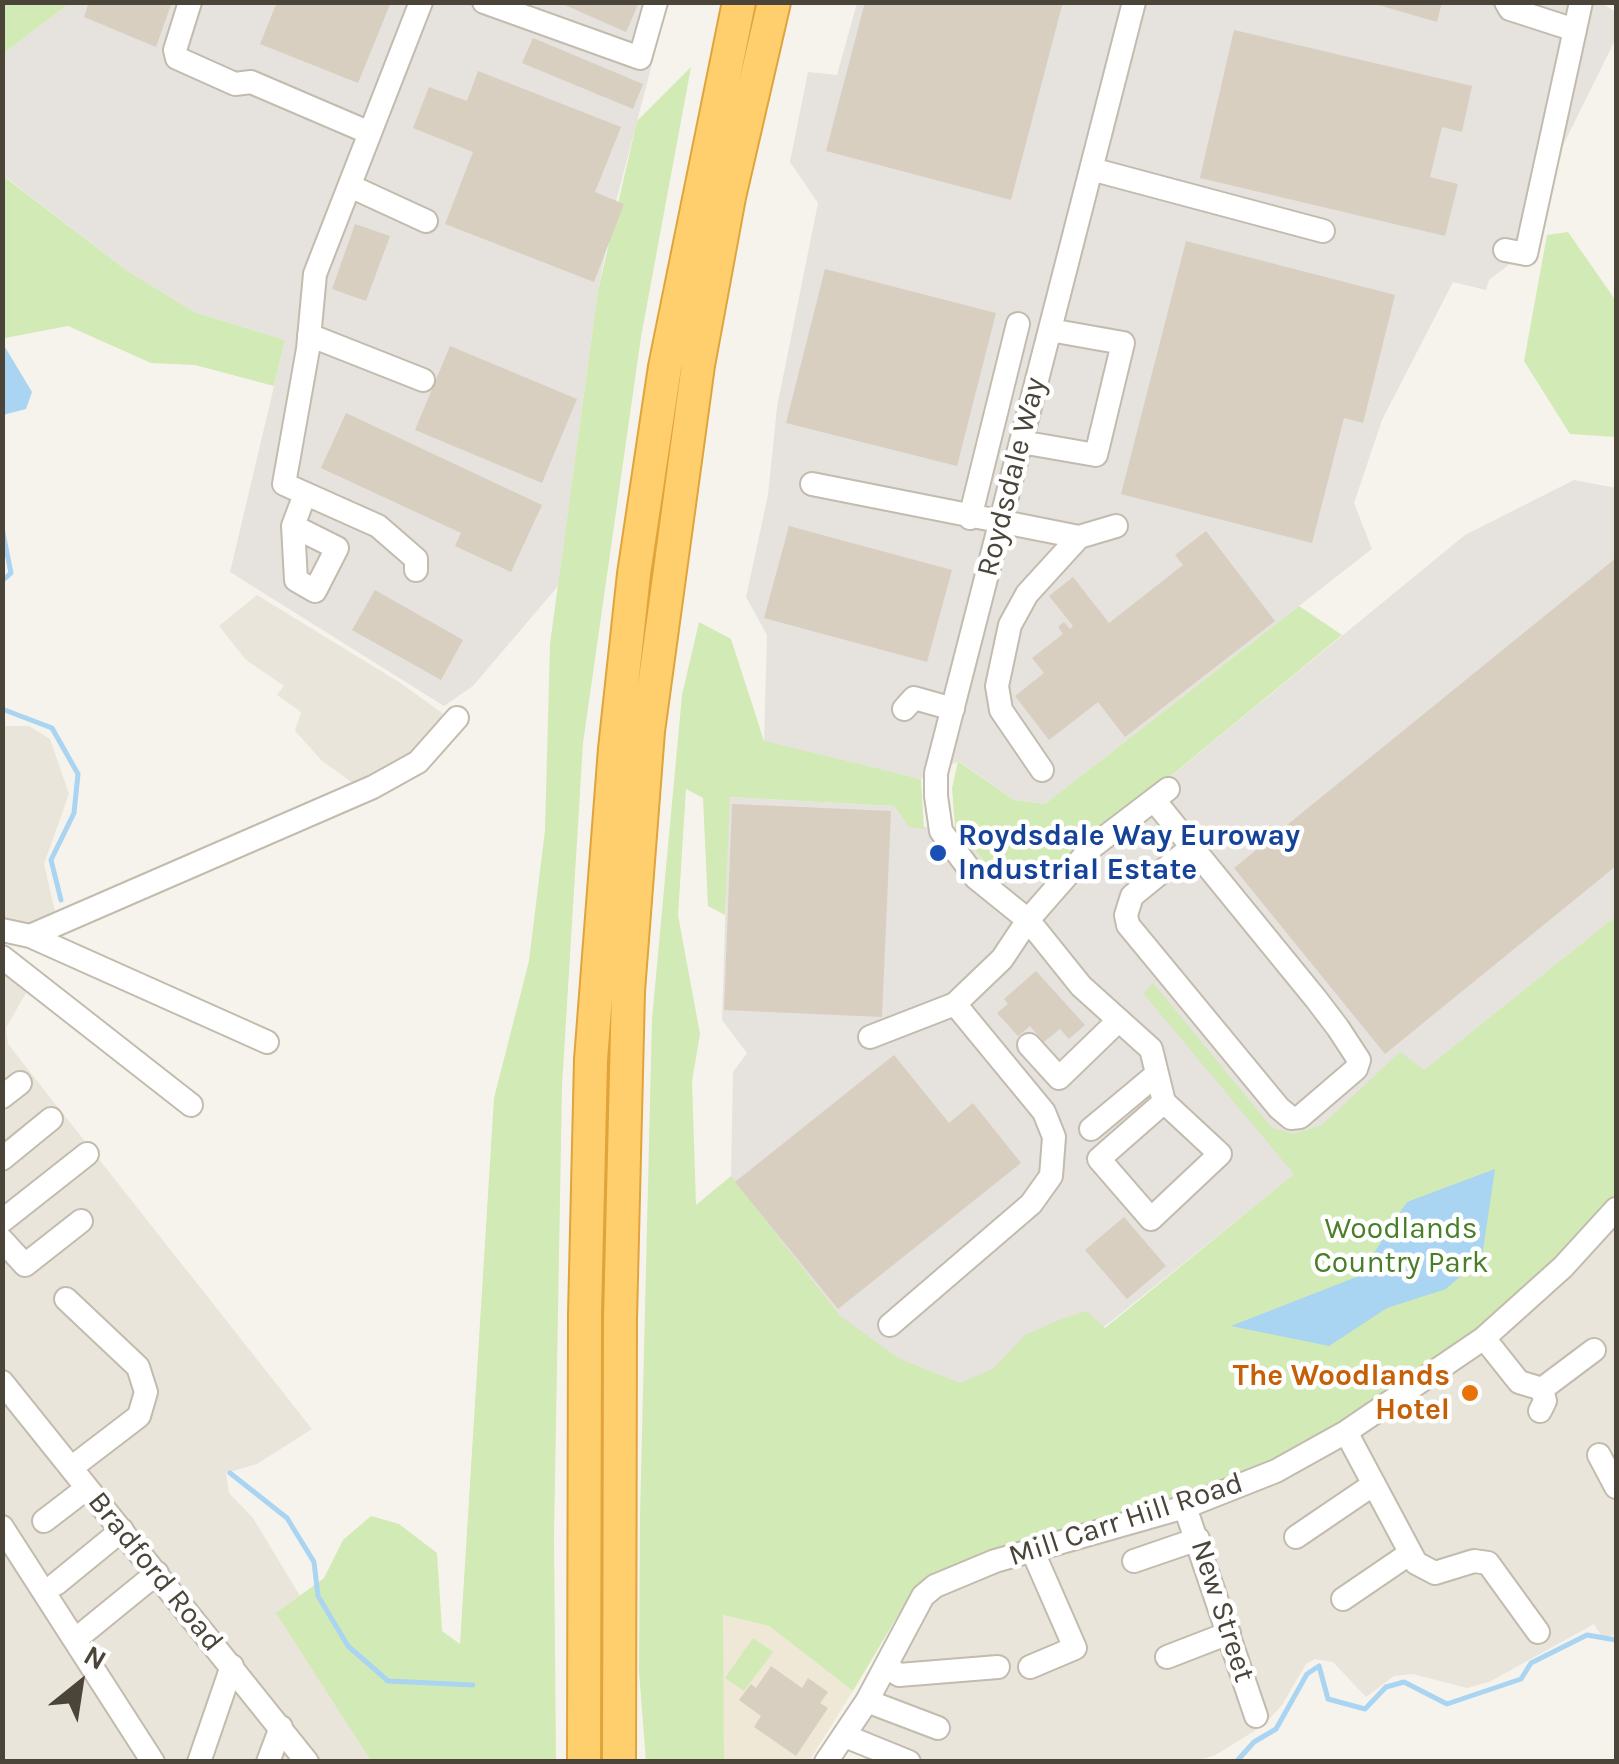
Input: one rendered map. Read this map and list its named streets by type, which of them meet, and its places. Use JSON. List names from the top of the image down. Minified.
{"streets":{"street":["Roydsdale Way","Mill Carr Hill Road","Bradford Road","New Street"]},"crossings":[["Mill Carr Hill Road","New Street"]],"parks":["Woodlands Country Park"],"places":["Roydsdale Way Euroway Industrial Estate","The Woodlands Hotel"],"north":"top right"}
